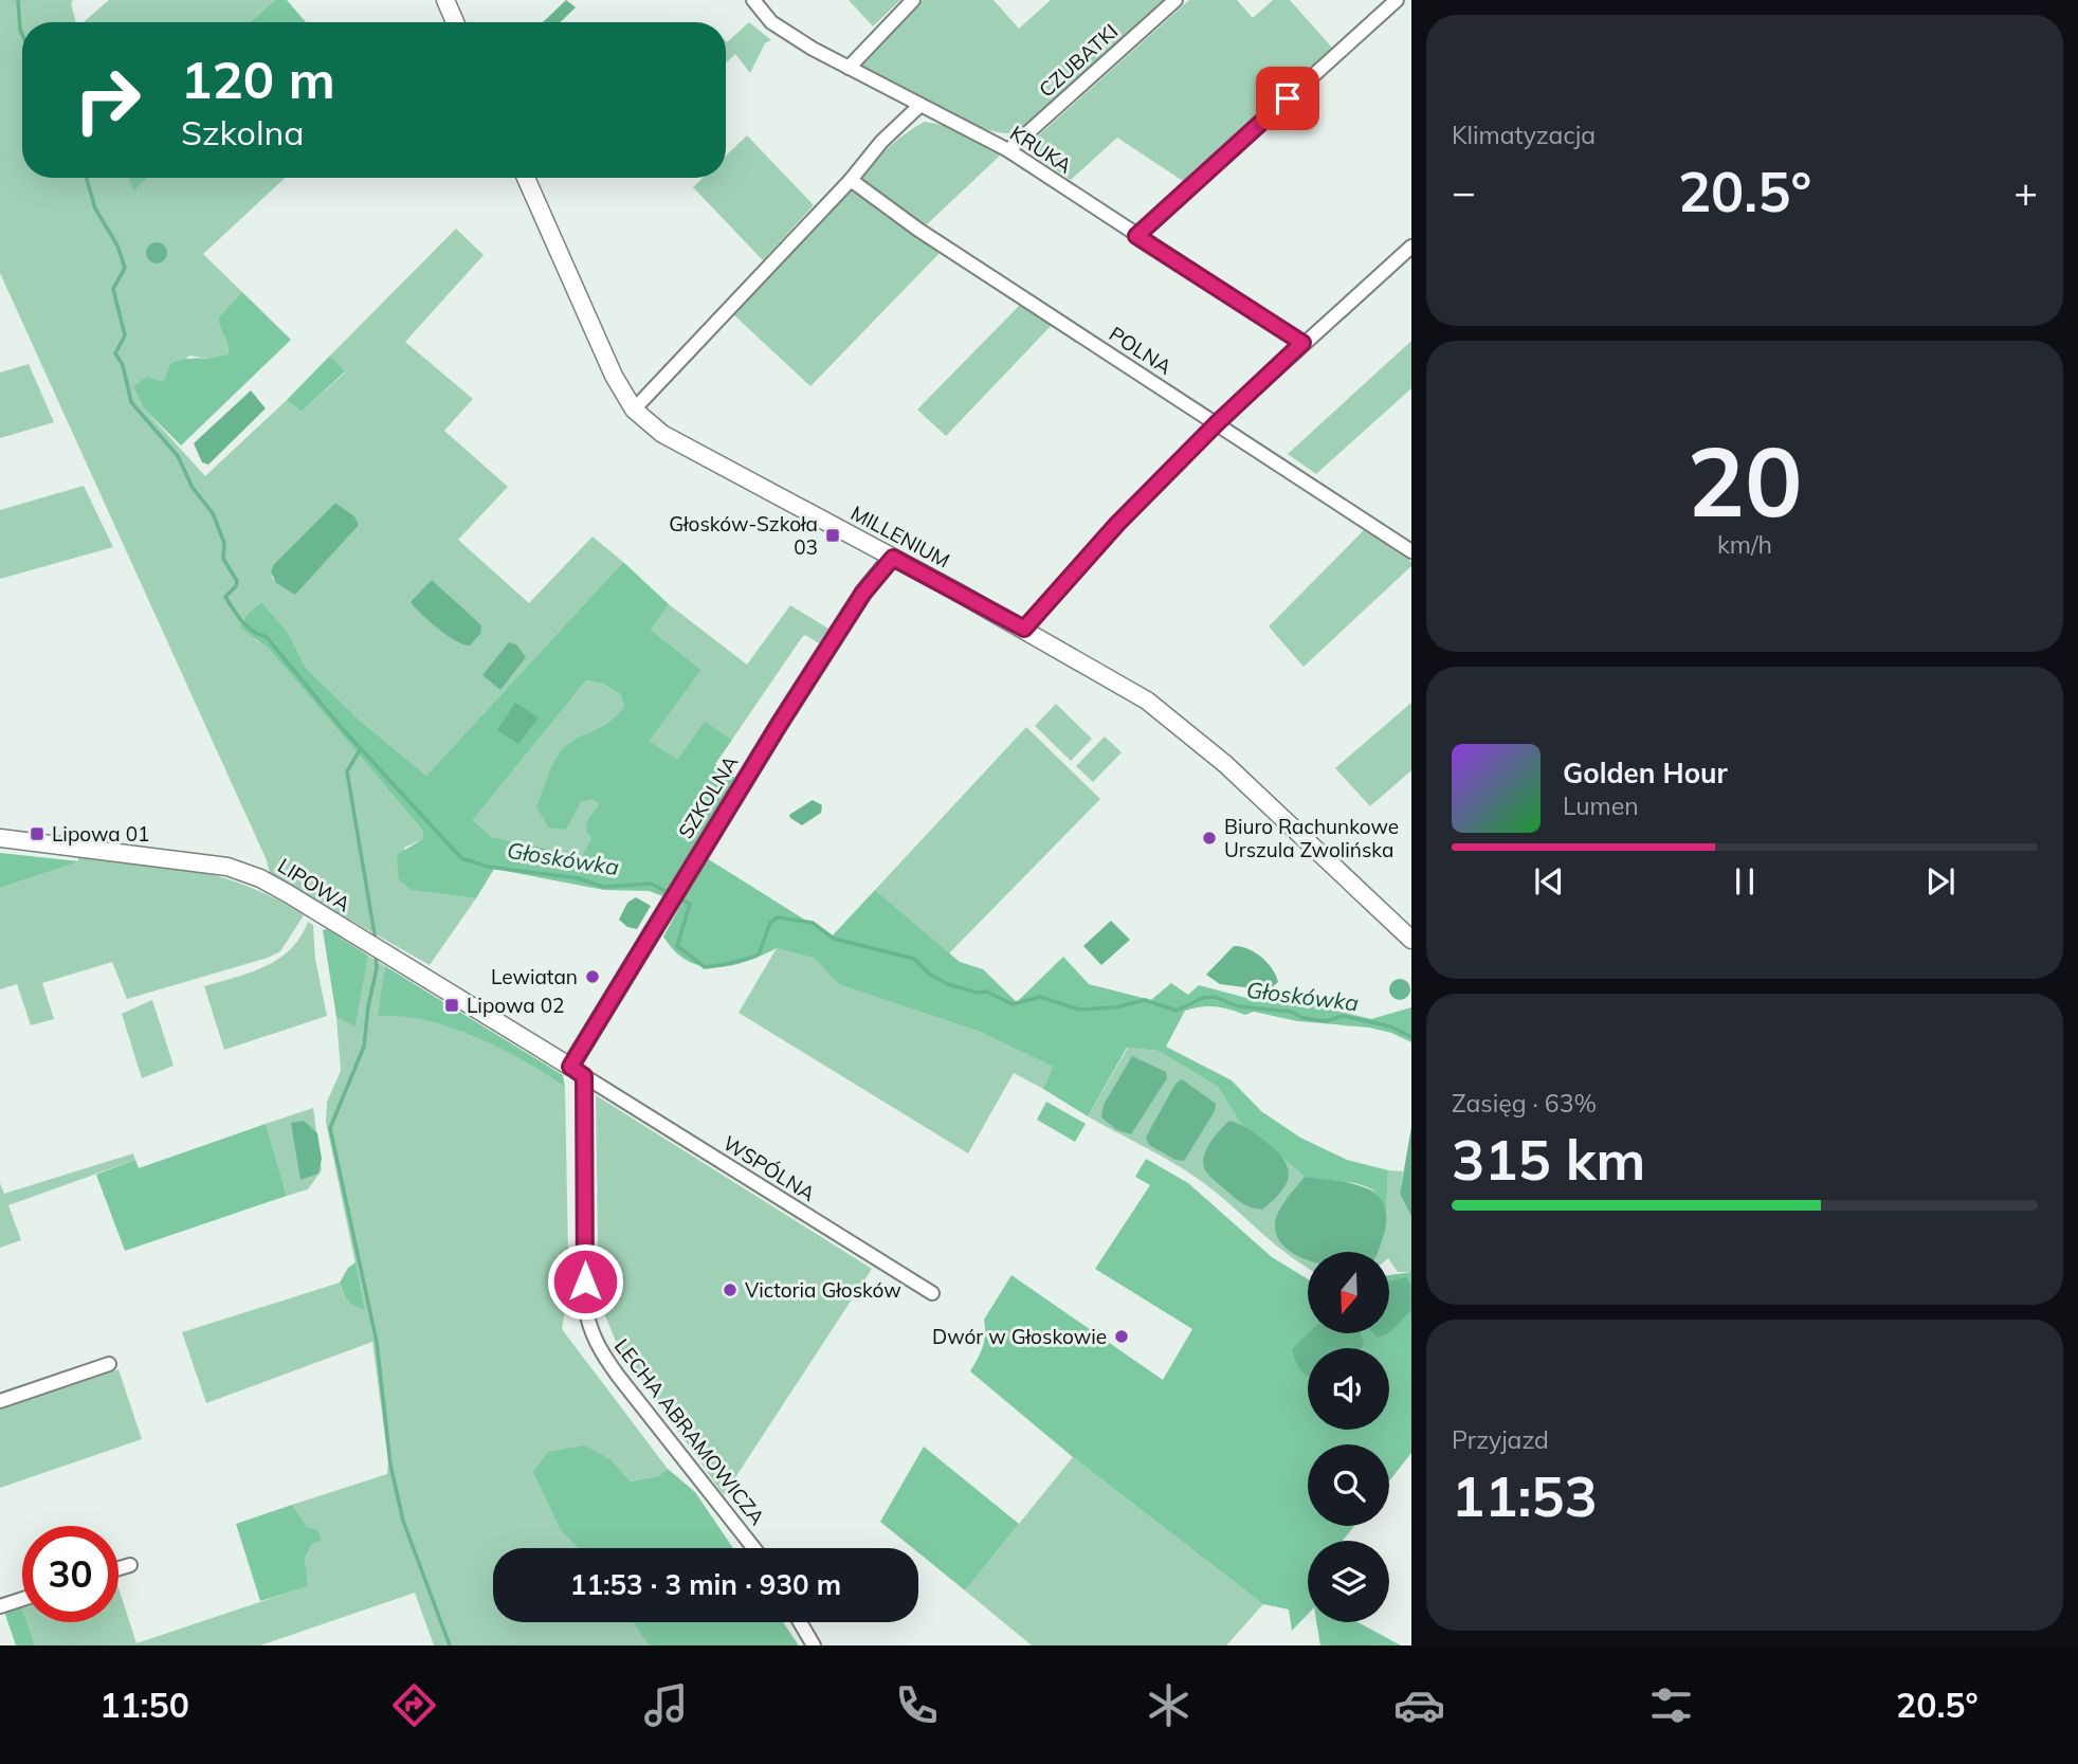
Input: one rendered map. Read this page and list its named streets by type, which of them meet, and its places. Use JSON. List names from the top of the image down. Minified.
{"streets":{"street":["CZUBATKI","KRUKA","POLNA","MILLENIUM","SZKOLNA","LIPOWA","WSPÓLNA","LECHA ABRAMOWICZA"]},"crossings":[["CZUBATKI","KRUKA"],["MILLENIUM","SZKOLNA"],["SZKOLNA","LIPOWA"],["SZKOLNA","WSPÓLNA"],["SZKOLNA","LECHA ABRAMOWICZA"],["LIPOWA","WSPÓLNA"],["LIPOWA","LECHA ABRAMOWICZA"],["WSPÓLNA","LECHA ABRAMOWICZA"]],"water":["Głoskówka"],"places":{"transit":["Głosków-Szkoła 03","Lipowa 01","Lipowa 02"],"other":["Biuro Rachunkowe Urszula Zwolińska","Lewiatan","Victoria Głosków","Dwór w Głoskowie"]},"north":"bottom","page":{"tile":["Klimatyzacja",["20","km/h"],["Zasięg · 63%","315 km"],["Przyjazd","11:53"]],"turn":["120 m","Szkolna"],"heat":["−","20.5°","+"],"song":["Golden Hour","Lumen"],"limit":"30","trip":"11:53 · 3 min · 930 m","tabs":["11:50","20.5°"]}}
